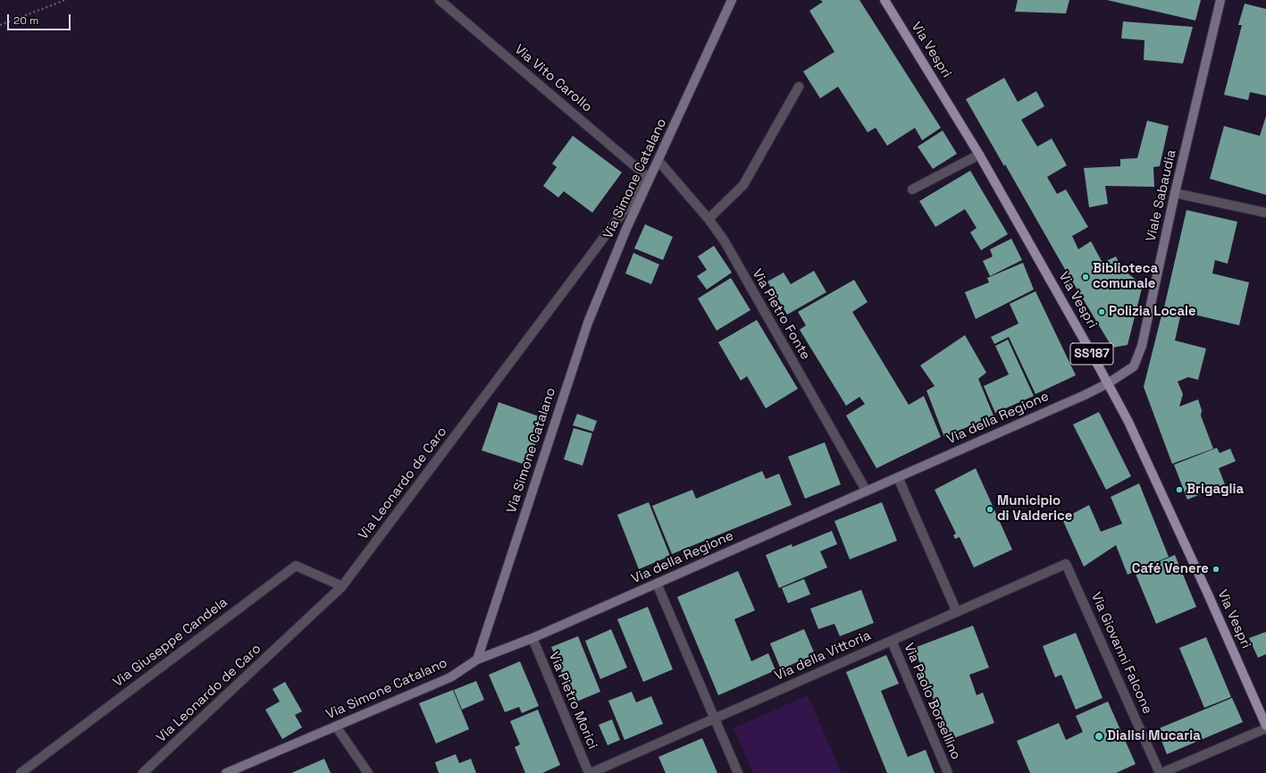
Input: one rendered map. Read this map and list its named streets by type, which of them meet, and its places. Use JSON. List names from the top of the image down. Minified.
{"streets":{"main road":["Via Vespri","Via Simone Catalano","Viale Sabaudia","SS187","Via della Regione"],"street":["Via Vito Carollo","Via Pietro Fonte","Via Leonardo de Caro","Via Giuseppe Candela","Via Giovanni Falcone","Via della Vittoria","Via Pietro Morici","Via Paolo Borsellino"]},"crossings":[["Via Vespri","Viale Sabaudia"],["Via Vespri","Via della Regione"],["Via Vito Carollo","Via Simone Catalano"],["Via Vito Carollo","Via Leonardo de Caro"],["Via Simone Catalano","Via Pietro Fonte"],["Via Simone Catalano","Via della Regione"],["Via Simone Catalano","Via Leonardo de Caro"],["Viale Sabaudia","Via della Regione"],["Via Pietro Fonte","Via della Regione"],["Via della Regione","Via Pietro Morici"],["Via Leonardo de Caro","Via Giuseppe Candela"],["Via Giovanni Falcone","Via della Vittoria"],["Via della Vittoria","Via Pietro Morici"],["Via della Vittoria","Via Paolo Borsellino"]],"places":["Biblioteca comunale","Polizia Locale","Brigaglia","Municipio di Valderice","Café Venere","Dialisi Mucaria"],"scale_bar":"20 m"}
